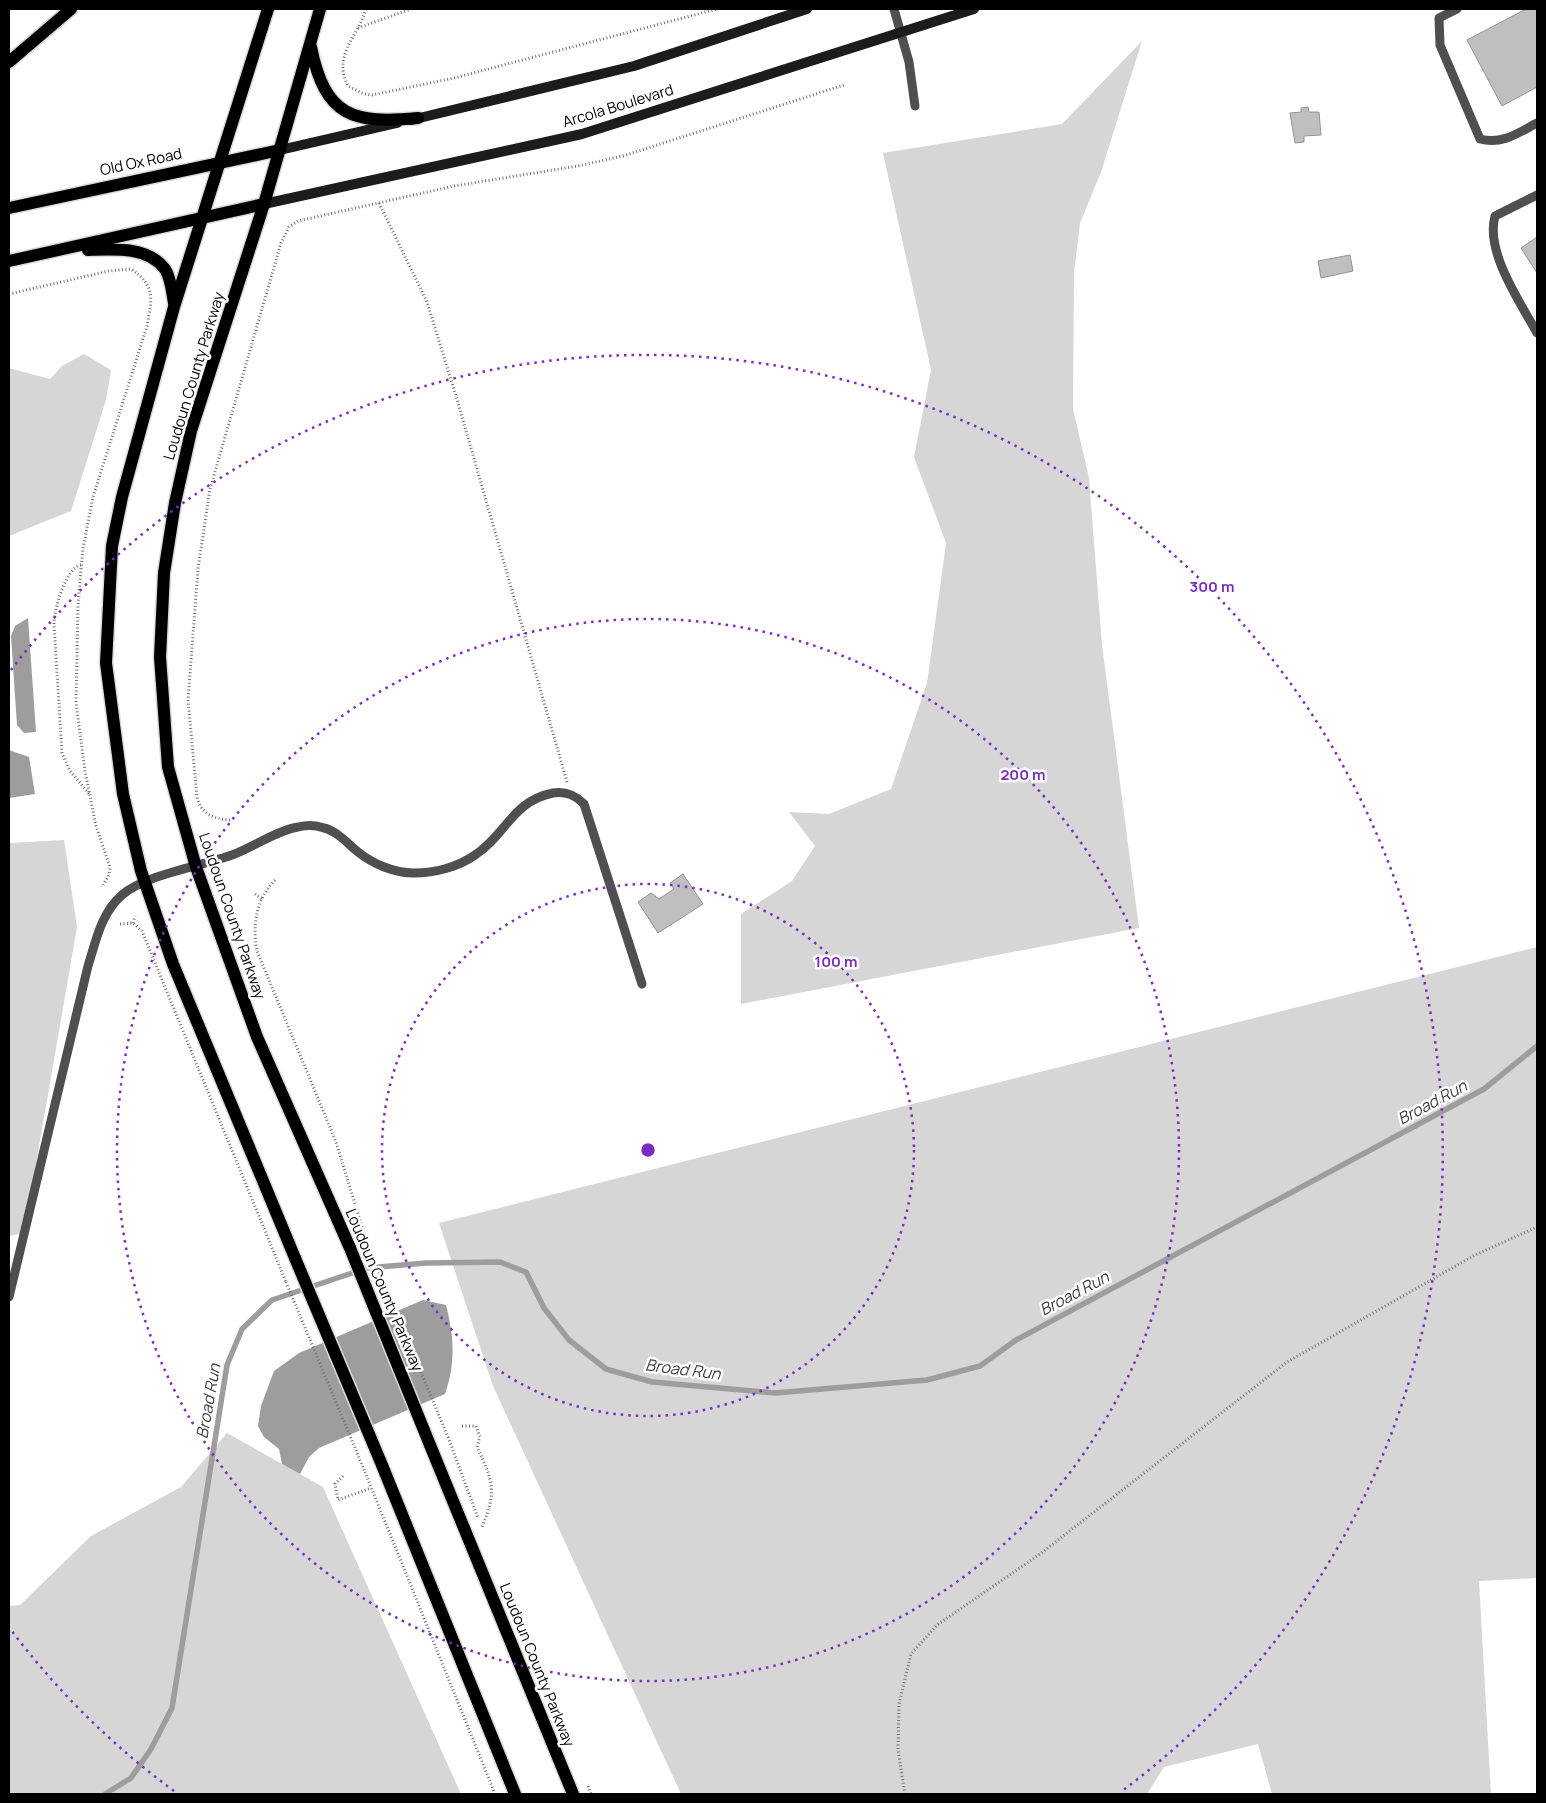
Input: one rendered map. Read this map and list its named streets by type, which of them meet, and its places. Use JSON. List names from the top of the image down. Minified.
{"streets":{"main road":["Arcola Boulevard","Old Ox Road","Loudoun County Parkway"]},"crossings":[["Arcola Boulevard","Loudoun County Parkway"],["Old Ox Road","Loudoun County Parkway"]],"water":["Broad Run"],"rings":["300 m","200 m","100 m"]}
